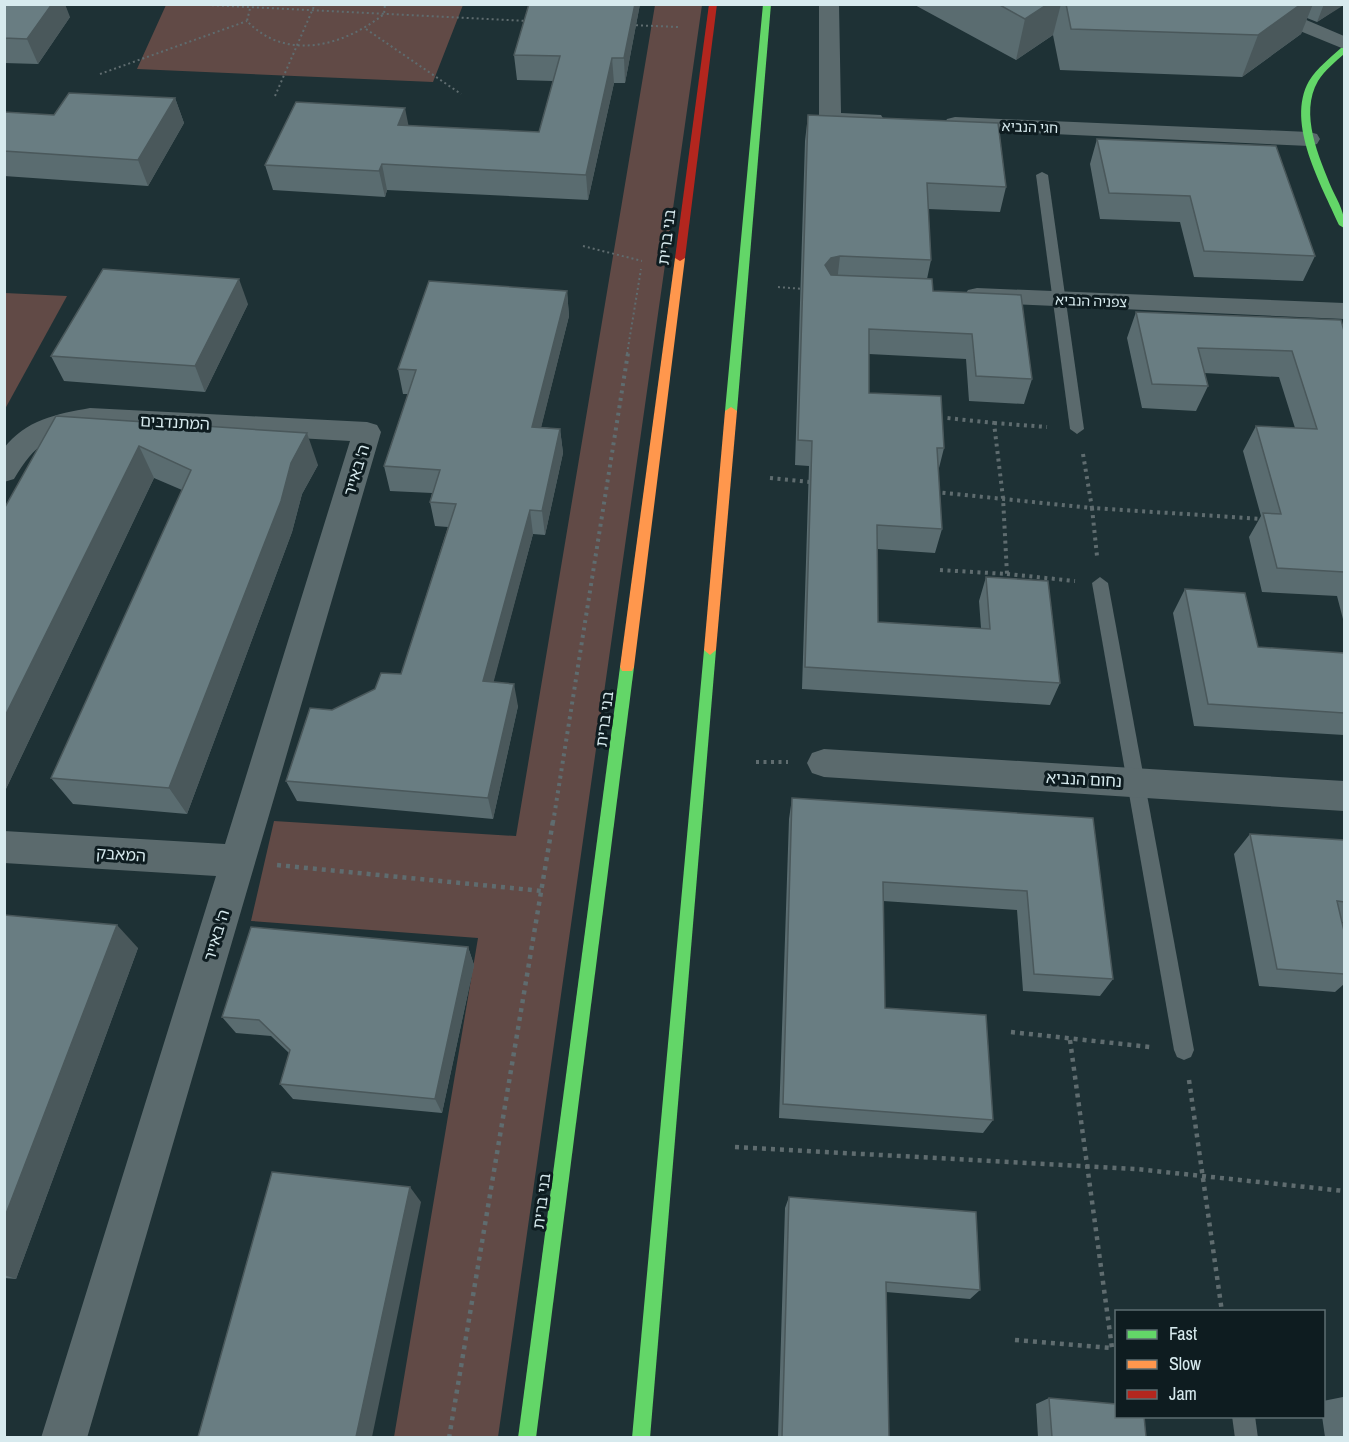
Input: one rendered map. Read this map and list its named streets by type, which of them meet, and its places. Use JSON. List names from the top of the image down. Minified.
{"streets":{"main road":["בני ברית"],"street":["חגי הנביא","צפניה הנביא","המתנדבים","ה' באייר","נחום הנביא","המאבק"]},"crossings":[["המתנדבים","ה' באייר"],["ה' באייר","המאבק"]],"legend":["Fast","Slow","Jam"]}
